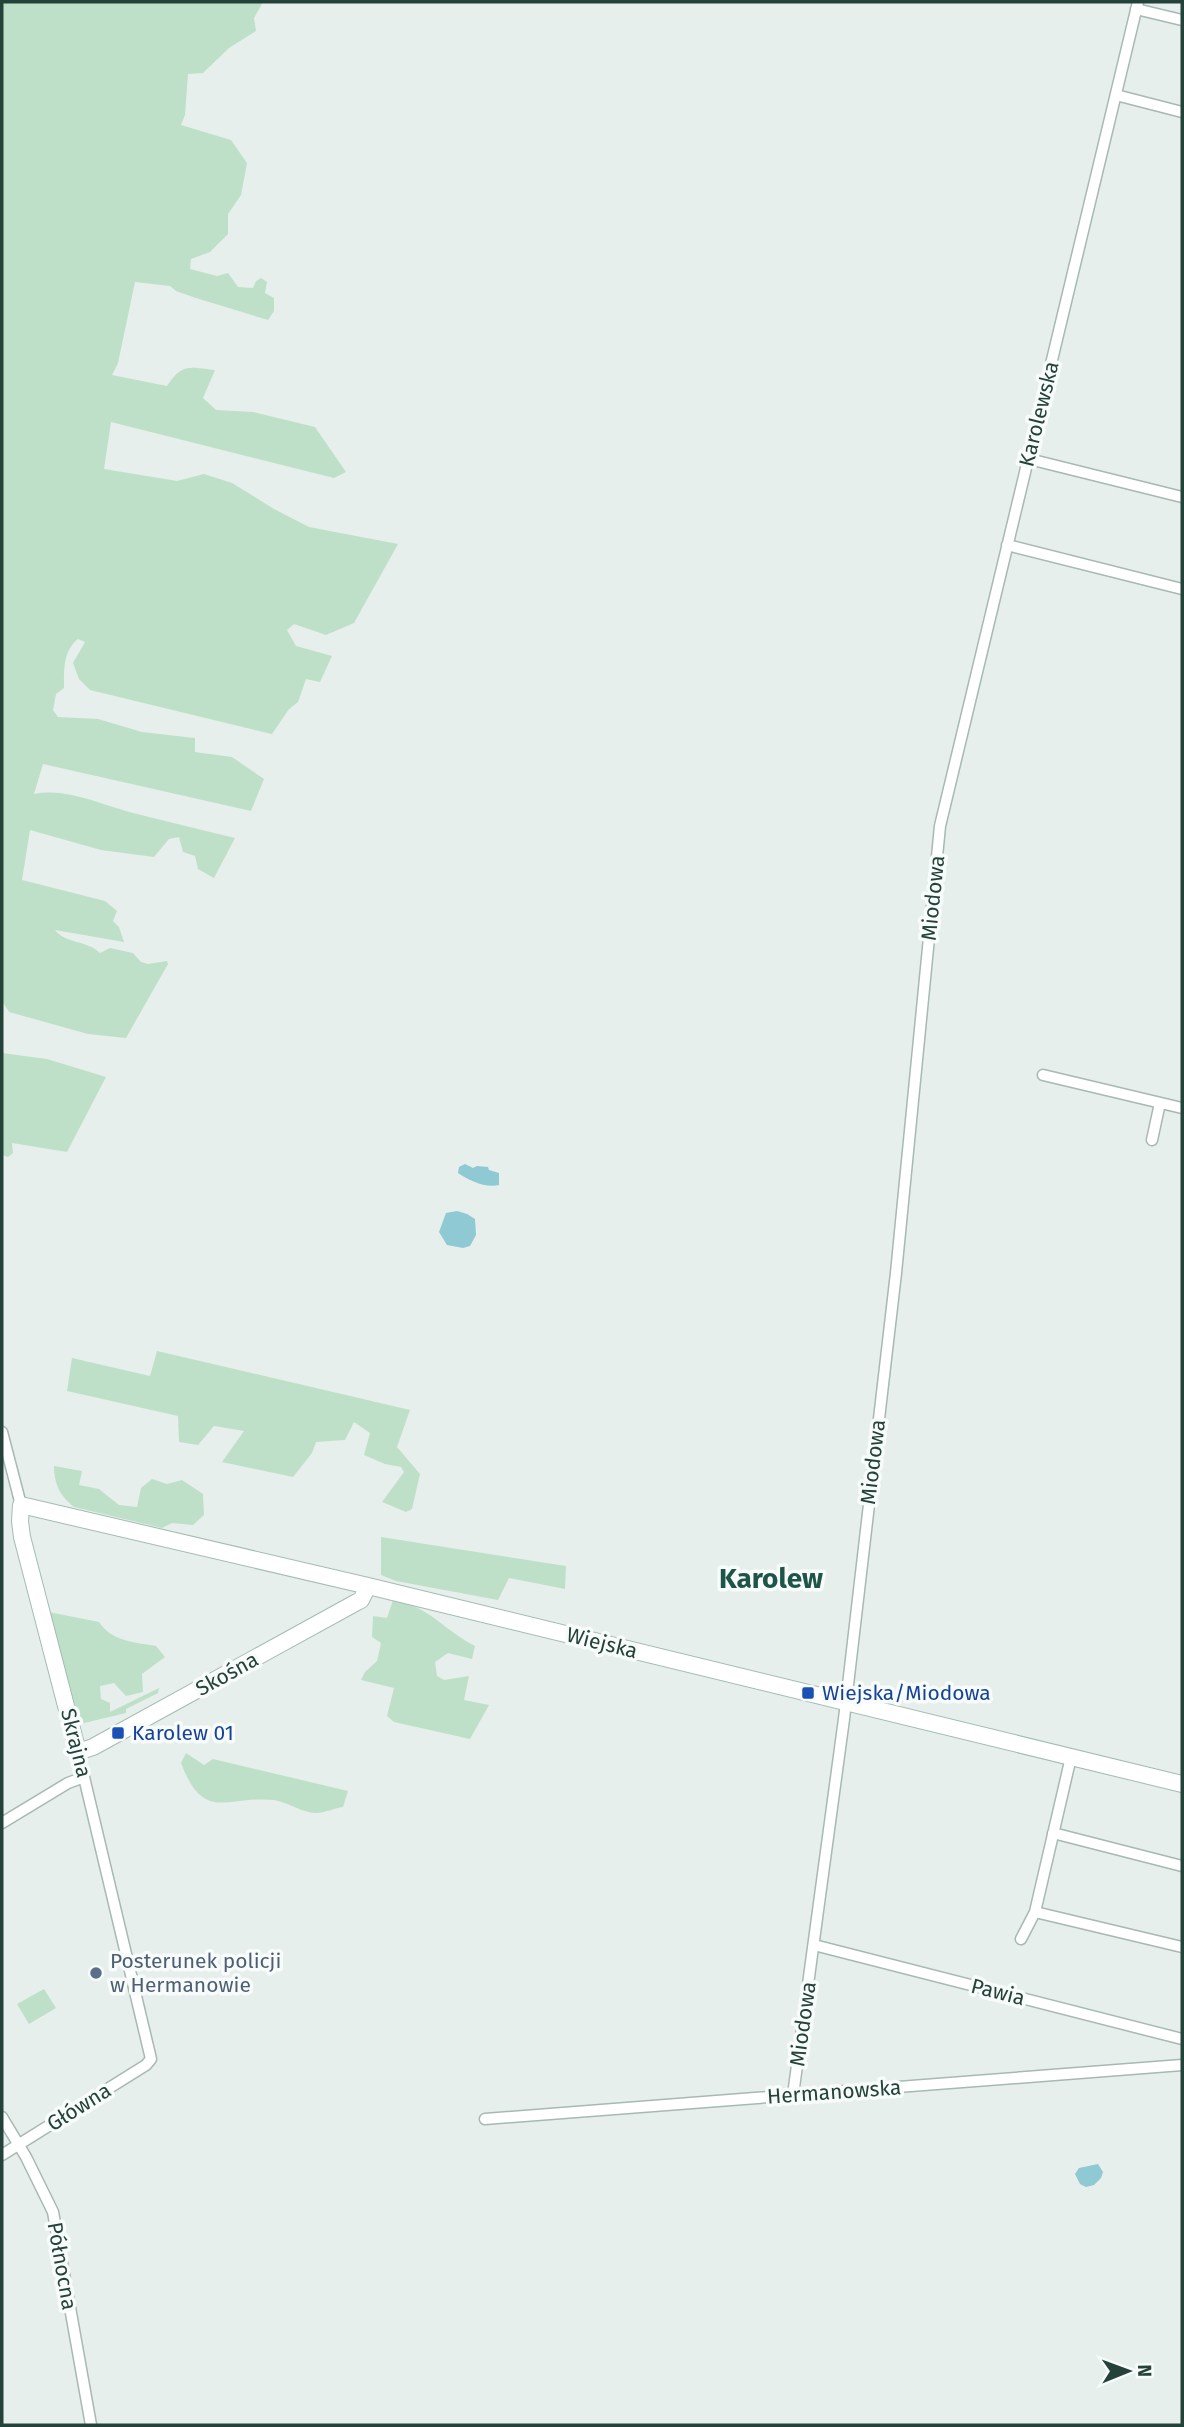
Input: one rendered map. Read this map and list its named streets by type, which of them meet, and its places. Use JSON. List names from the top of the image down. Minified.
{"streets":{"street":["Karolewska","Miodowa","Wiejska","Skośna","Skrajna","Pawia","Hermanowska","Główna","Północna"]},"crossings":[["Karolewska","Miodowa"],["Miodowa","Wiejska"],["Miodowa","Pawia"],["Miodowa","Hermanowska"],["Wiejska","Skośna"],["Wiejska","Skrajna"],["Skośna","Skrajna"],["Skrajna","Główna"],["Główna","Północna"]],"districts":["Karolew"],"places":{"transit":["Wiejska/Miodowa","Karolew 01"],"other":["Posterunek policji w Hermanowie"]},"north":"right"}
